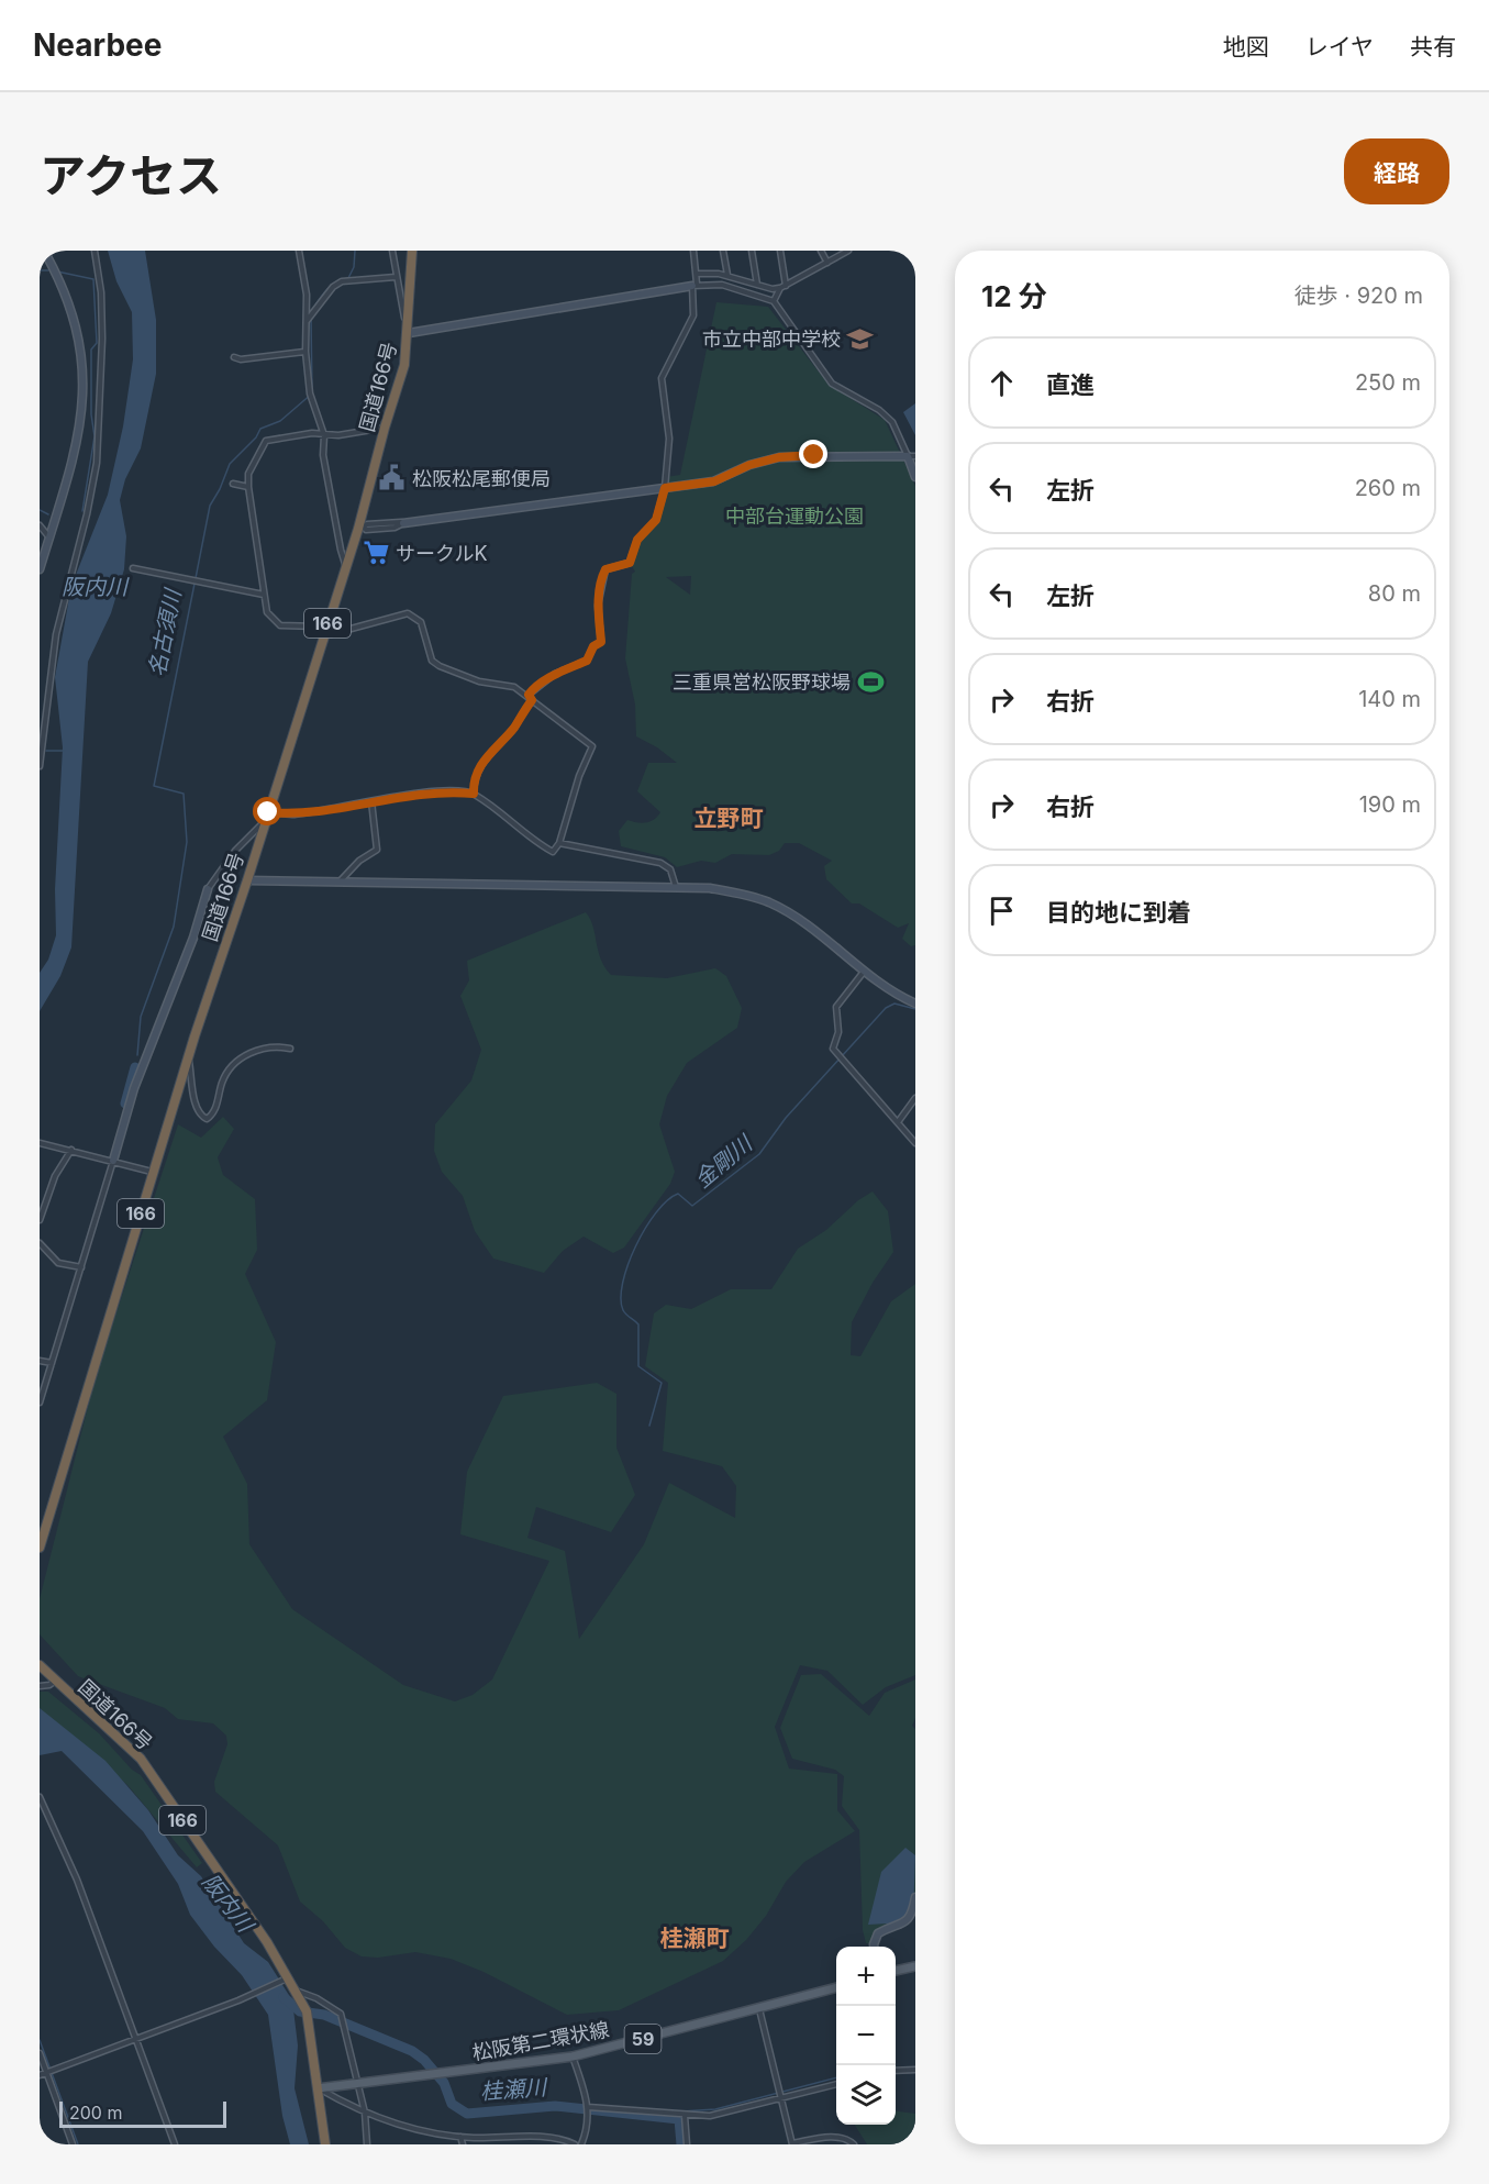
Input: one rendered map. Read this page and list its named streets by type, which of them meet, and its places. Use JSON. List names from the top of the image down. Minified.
{"streets":{"highway":["国道166号","166"],"main road":["59","松阪第二環状線"]},"crossings":[["国道166号","松阪第二環状線"]],"districts":["立野町","桂瀬町"],"water":["阪内川","名古須川","金剛川","桂瀬川"],"parks":["中部台運動公園"],"places":{"school or university":["市立中部中学校"],"public building":["松阪松尾郵便局"],"supermarket":["サークルK"],"sports":["三重県営松阪野球場"]},"scale_bar":"200 m","page":{"header":"Nearbee","nav":["地図","レイヤ","共有"],"title":"アクセス","buttons":"経路","heading":["12 分","徒歩 · 920 m"],"list":[["直進","250 m"],["左折","260 m"],["左折","80 m"],["右折","140 m"],["右折","190 m"],"目的地に到着"],"map_buttons":["+","−"],"scale":"200 m"}}
